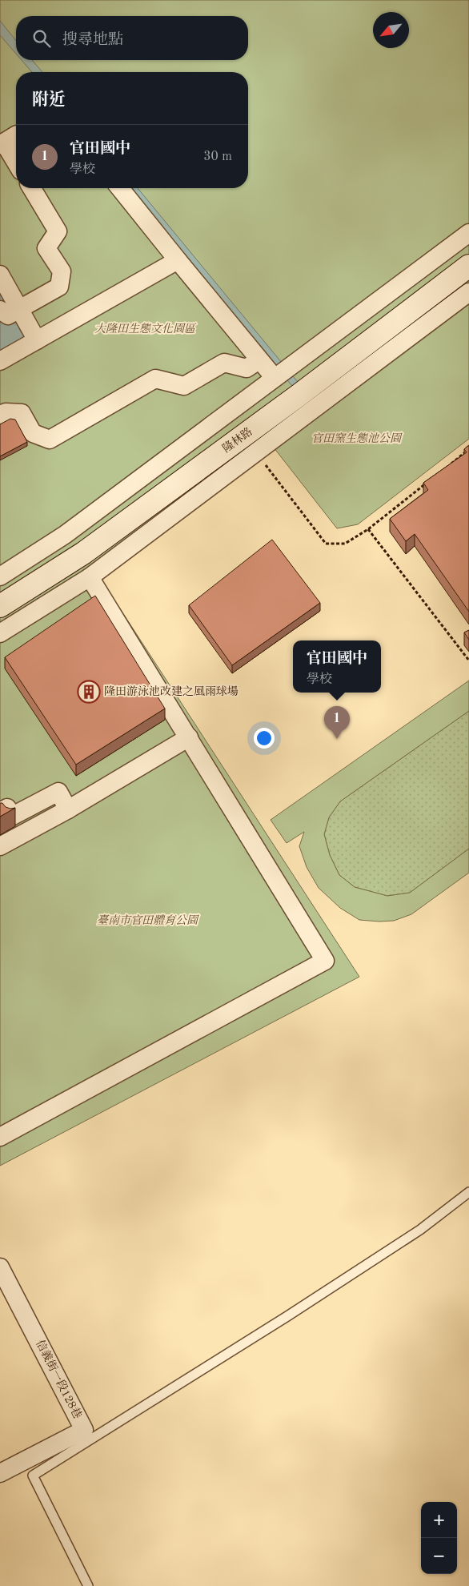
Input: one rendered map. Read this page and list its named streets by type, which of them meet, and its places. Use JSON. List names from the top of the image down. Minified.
{"streets":{"street":["隆林路","信義街一段128巷"]},"parks":["大隆田生態文化園區","官田窯生態池公園","臺南市官田體育公園"],"places":{"building":["隆田游泳池改建之風雨球場"]},"north":"bottom left","page":{"search":"搜尋地點","heading":"附近","list":[{"mark":"1","name":"官田國中","note":"學校","value":"30 m"}],"popup":["官田國中","學校"],"pins":"1","map_buttons":["+","−"]}}
